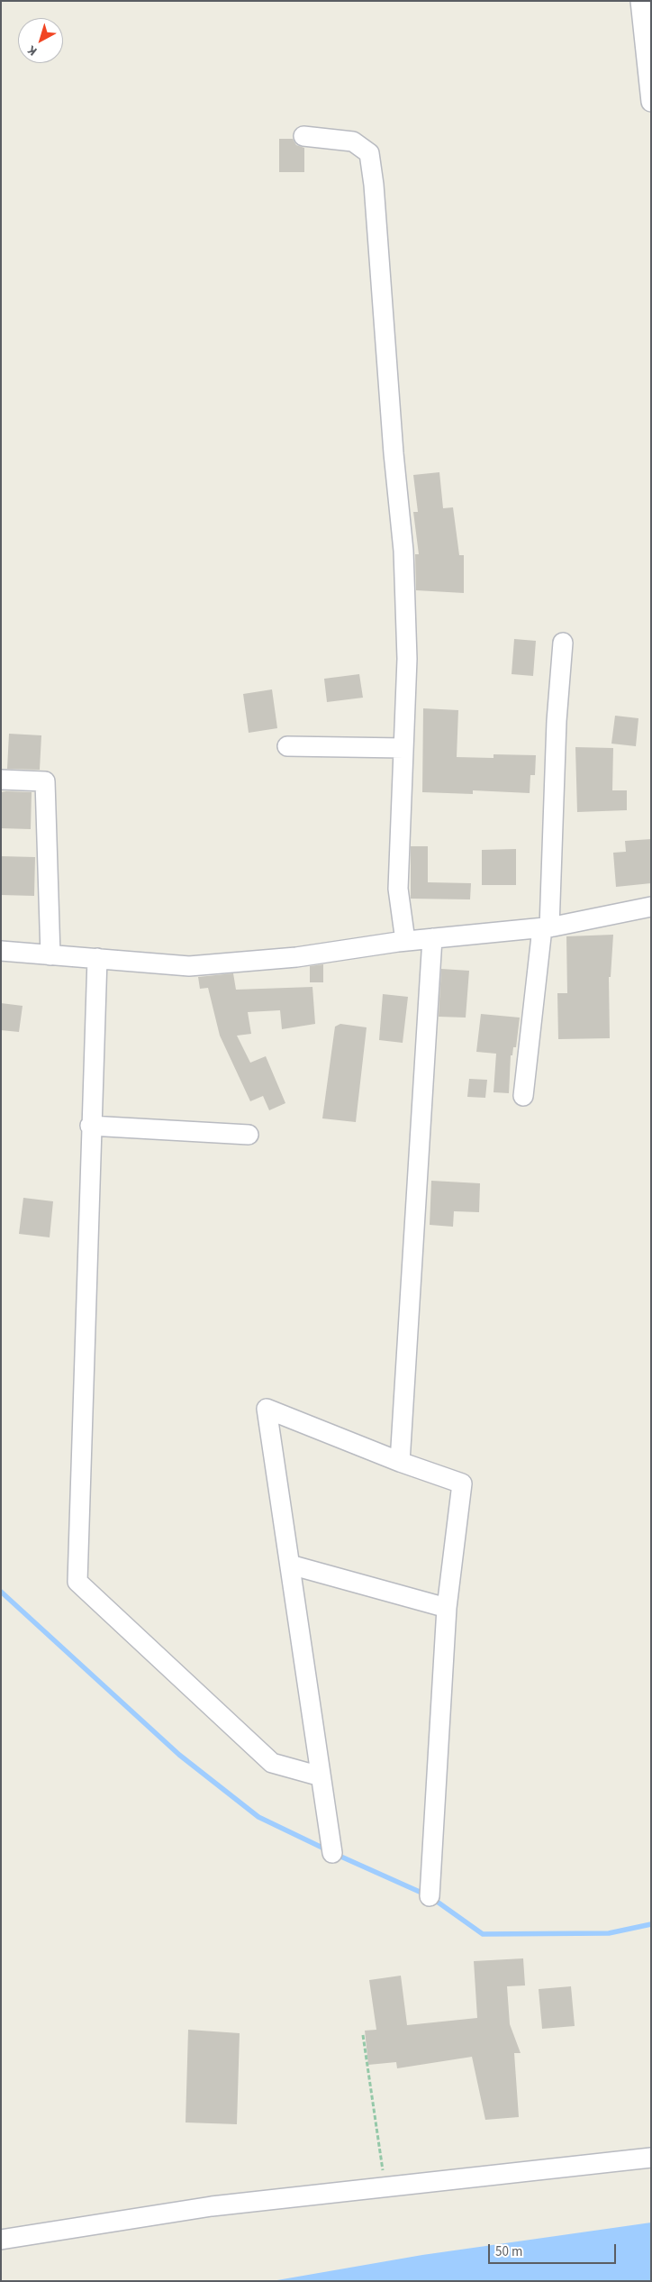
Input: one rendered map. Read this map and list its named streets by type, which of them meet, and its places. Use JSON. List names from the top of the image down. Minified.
{"scale_bar":"50 m","north":"bottom left"}
